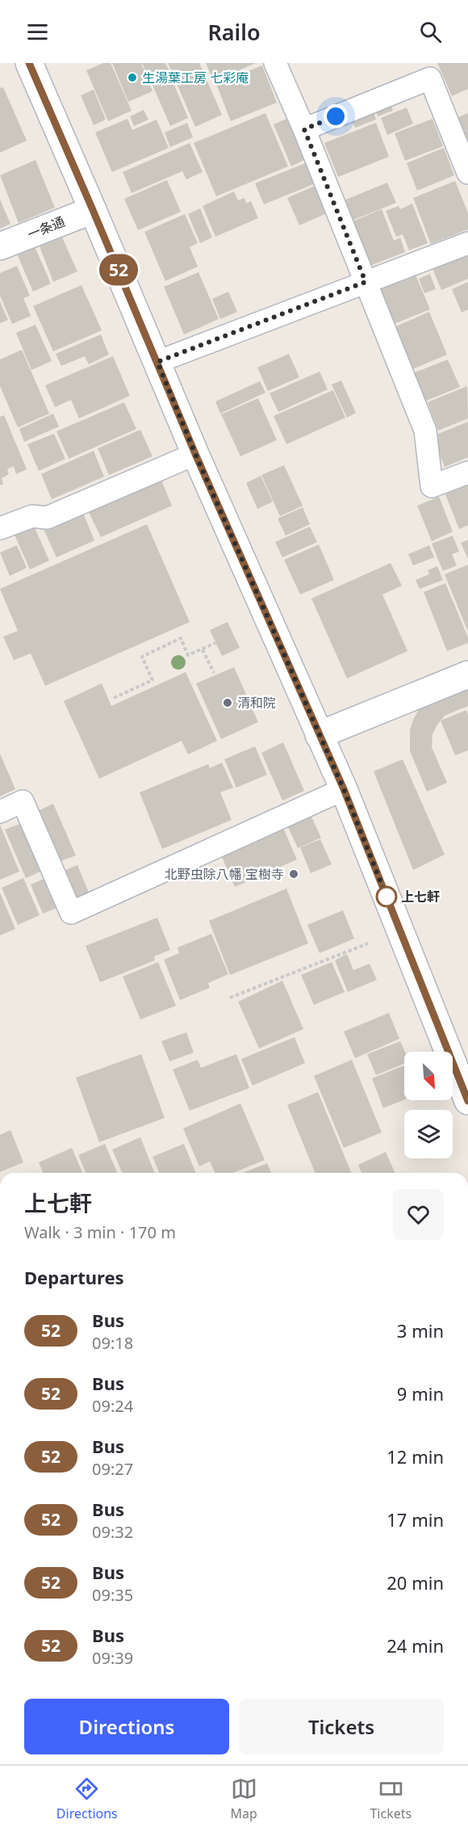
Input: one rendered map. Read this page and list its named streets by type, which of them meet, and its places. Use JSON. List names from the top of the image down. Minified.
{"streets":{"street":["一条通"]},"places":["生湯葉工房 七彩庵","清和院","北野虫除八幡 宝樹寺","上七軒"],"lines":["bus line 52"],"north":"bottom right","page":{"header":"Railo","on_map":"52","heading":[["上七軒","Walk · 3 min · 170 m"],"Departures"],"list":[{"mark":"52","name":"Bus","note":"09:18","value":"3 min"},{"mark":"52","name":"Bus","note":"09:24","value":"9 min"},{"mark":"52","name":"Bus","note":"09:27","value":"12 min"},{"mark":"52","name":"Bus","note":"09:32","value":"17 min"},{"mark":"52","name":"Bus","note":"09:35","value":"20 min"},{"mark":"52","name":"Bus","note":"09:39","value":"24 min"}],"buttons":["Directions","Tickets"],"tabs":["Directions","Map","Tickets"]}}
